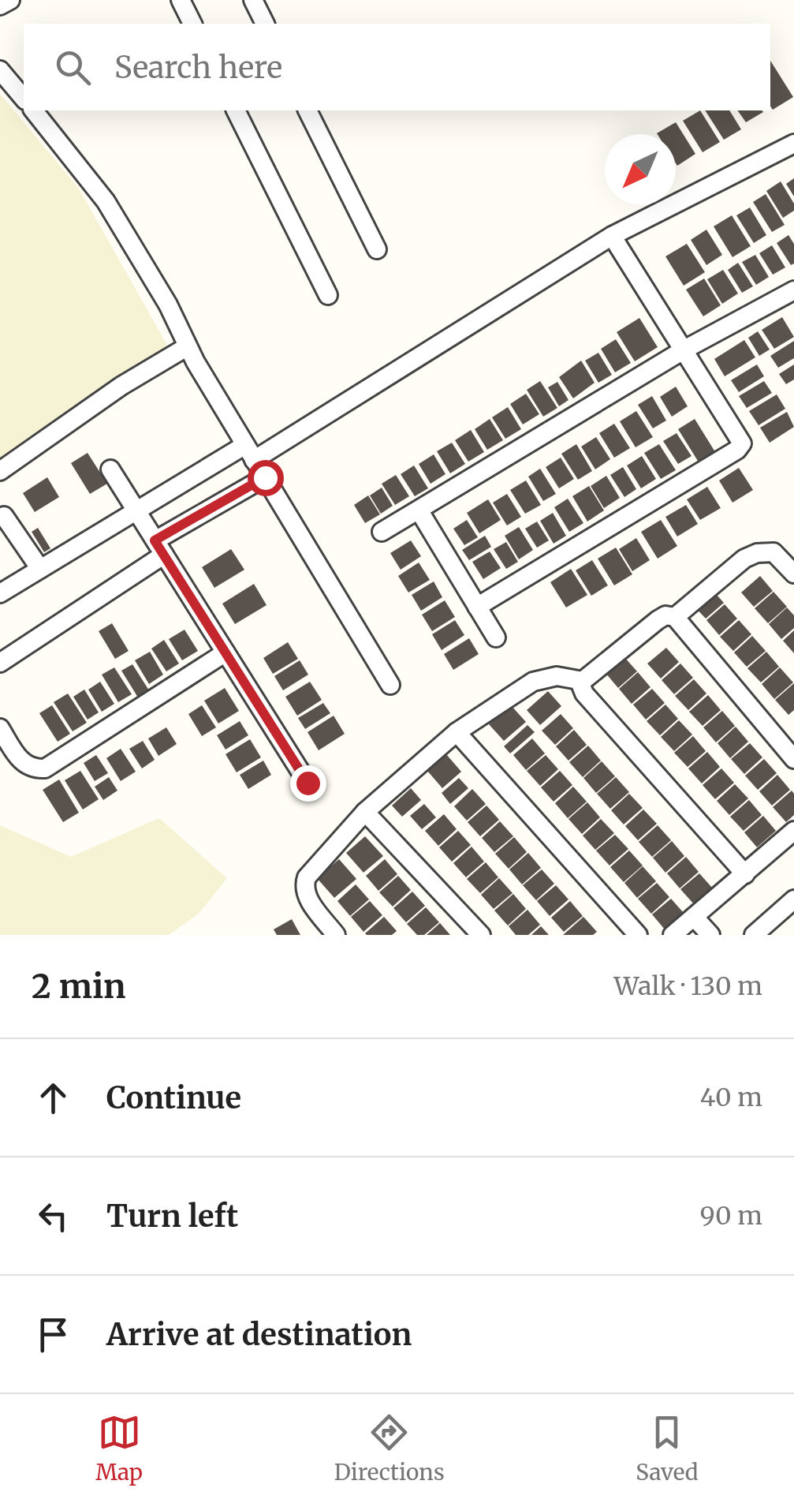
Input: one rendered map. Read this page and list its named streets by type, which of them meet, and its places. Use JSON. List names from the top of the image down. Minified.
{"north":"bottom left","page":{"search":"Search here","heading":["2 min","Walk · 130 m"],"list":[["Continue","40 m"],["Turn left","90 m"],"Arrive at destination"],"nav":["Map","Directions","Saved"]}}
